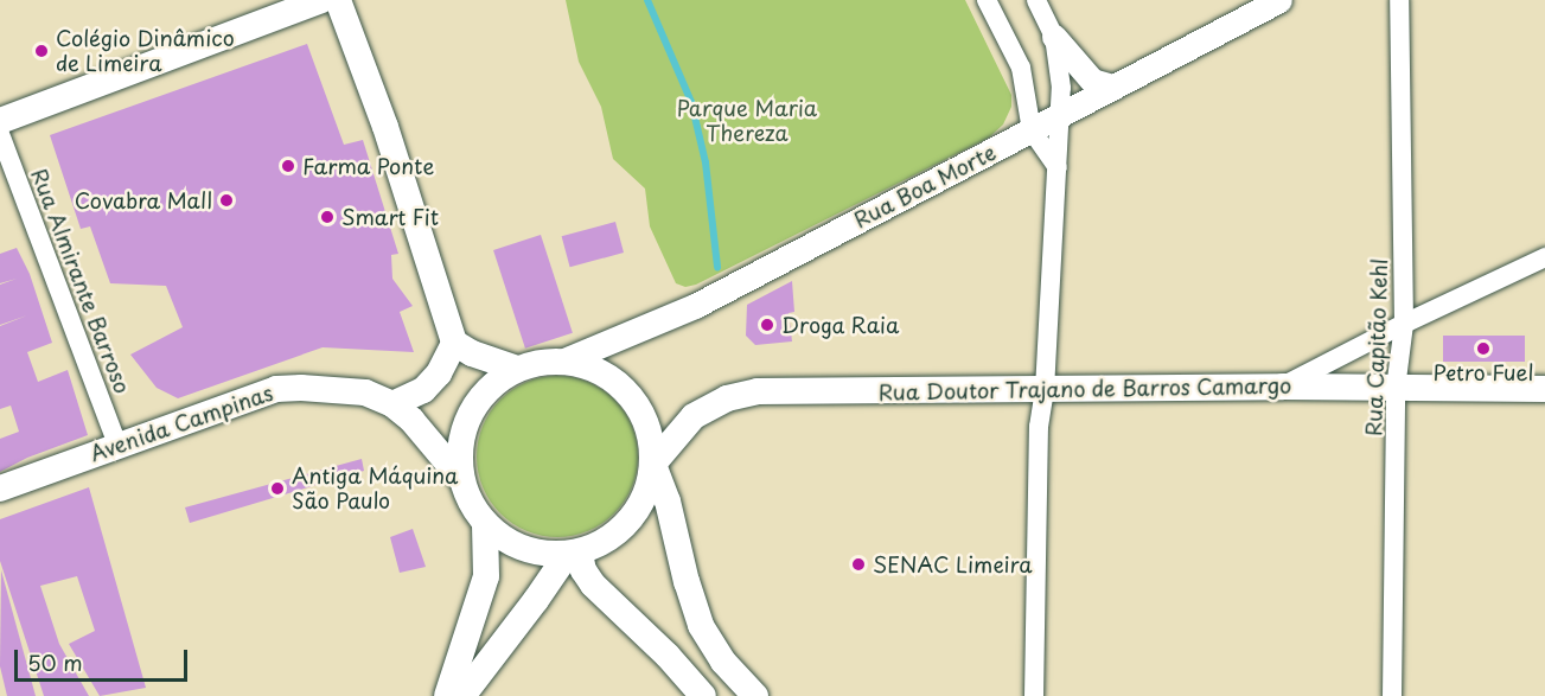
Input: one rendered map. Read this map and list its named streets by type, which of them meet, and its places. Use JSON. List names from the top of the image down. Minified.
{"streets":{"main road":["Rua Doutor Trajano de Barros Camargo","Avenida Campinas"],"street":["Rua Boa Morte","Rua Almirante Barroso","Rua Capitão Kehl"]},"crossings":[["Rua Boa Morte","Rua Doutor Trajano de Barros Camargo"],["Rua Boa Morte","Avenida Campinas"],["Rua Almirante Barroso","Avenida Campinas"],["Rua Capitão Kehl","Rua Doutor Trajano de Barros Camargo"],["Rua Doutor Trajano de Barros Camargo","Avenida Campinas"]],"parks":["Parque Maria Thereza"],"places":["Colégio Dinâmico de Limeira","Farma Ponte","Covabra Mall","Smart Fit","Droga Raia","Petro Fuel","Antiga Máquina São Paulo","SENAC Limeira"],"scale_bar":"50 m"}
